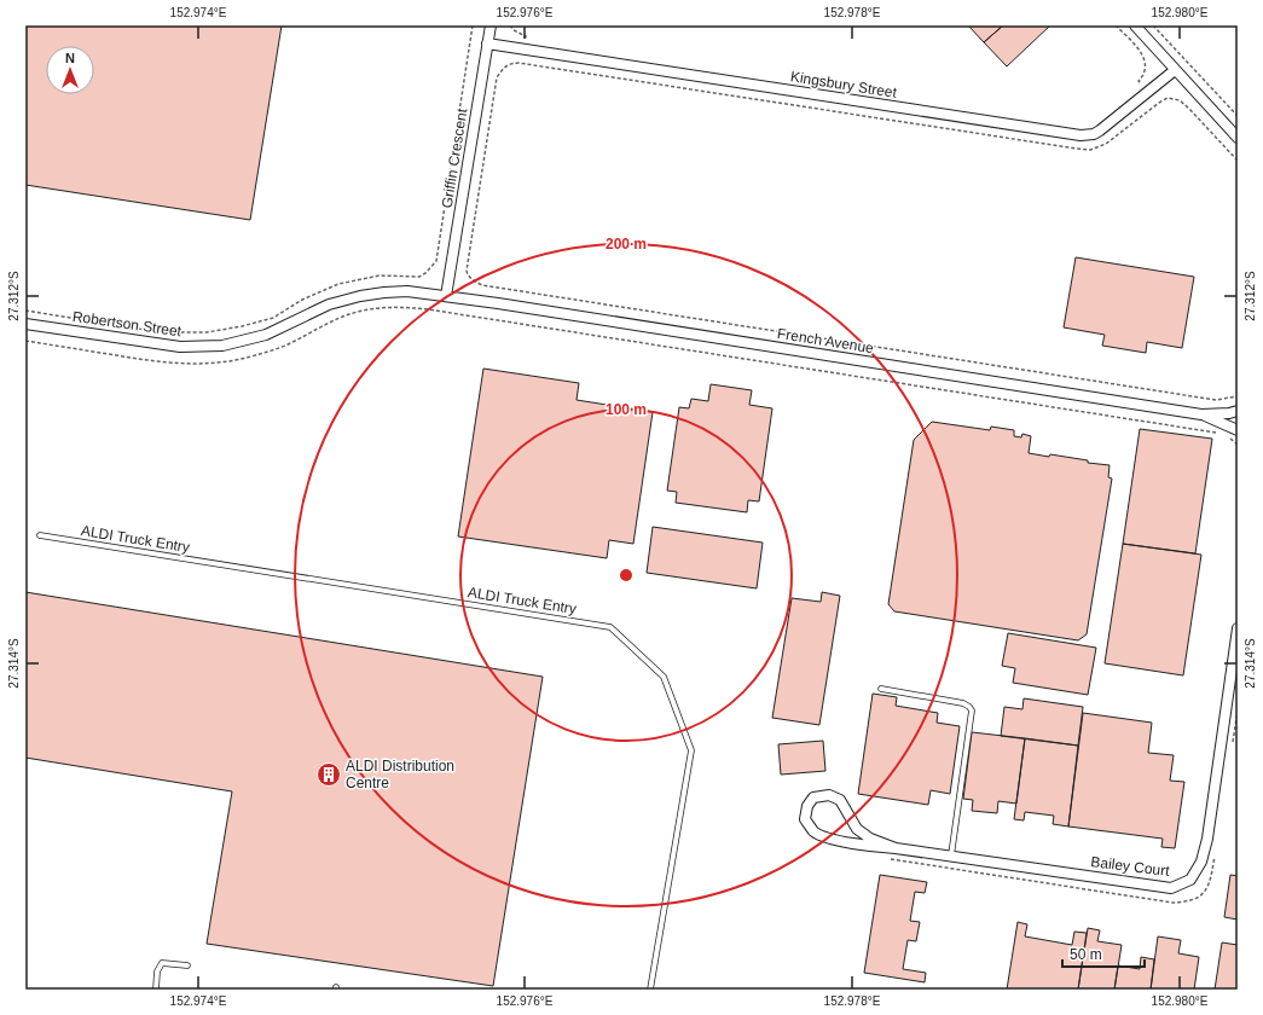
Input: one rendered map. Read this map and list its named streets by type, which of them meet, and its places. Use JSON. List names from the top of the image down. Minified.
{"streets":{"street":["Kingsbury Street","Griffin Crescent","Robertson Street","French Avenue","Bailey Court"],"lane":["ALDI Truck Entry"]},"crossings":[["Kingsbury Street","Griffin Crescent"],["Griffin Crescent","Robertson Street"],["Griffin Crescent","French Avenue"],["Robertson Street","French Avenue"]],"places":{"building":["ALDI Distribution Centre"]},"scale_bar":"50 m","north":"top","coordinates":["152.974°E","152.976°E","152.978°E","152.980°E","27.312°S","27.314°S"],"rings":["200 m","100 m"]}
